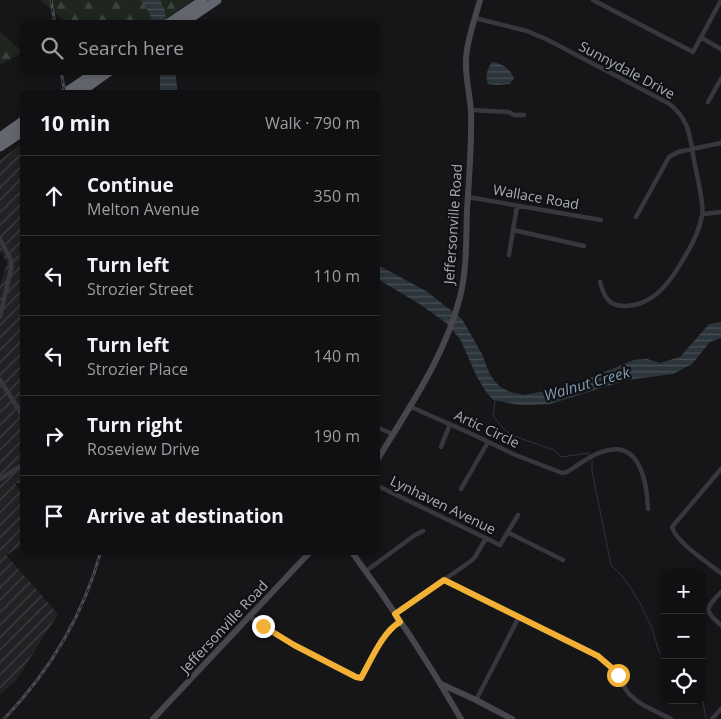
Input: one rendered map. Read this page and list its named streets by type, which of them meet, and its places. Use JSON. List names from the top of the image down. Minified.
{"streets":{"street":["Sunnydale Drive","Wallace Road","Jeffersonville Road","Artic Circle","Lynhaven Avenue"]},"crossings":[["Sunnydale Drive","Jeffersonville Road"],["Wallace Road","Jeffersonville Road"],["Jeffersonville Road","Artic Circle"]],"water":["Walnut Creek"],"page":{"search":"Search here","heading":["10 min","Walk · 790 m"],"list":[["Continue","Melton Avenue","350 m"],["Turn left","Strozier Street","110 m"],["Turn left","Strozier Place","140 m"],["Turn right","Roseview Drive","190 m"],"Arrive at destination"],"map_buttons":["+","−"]}}
